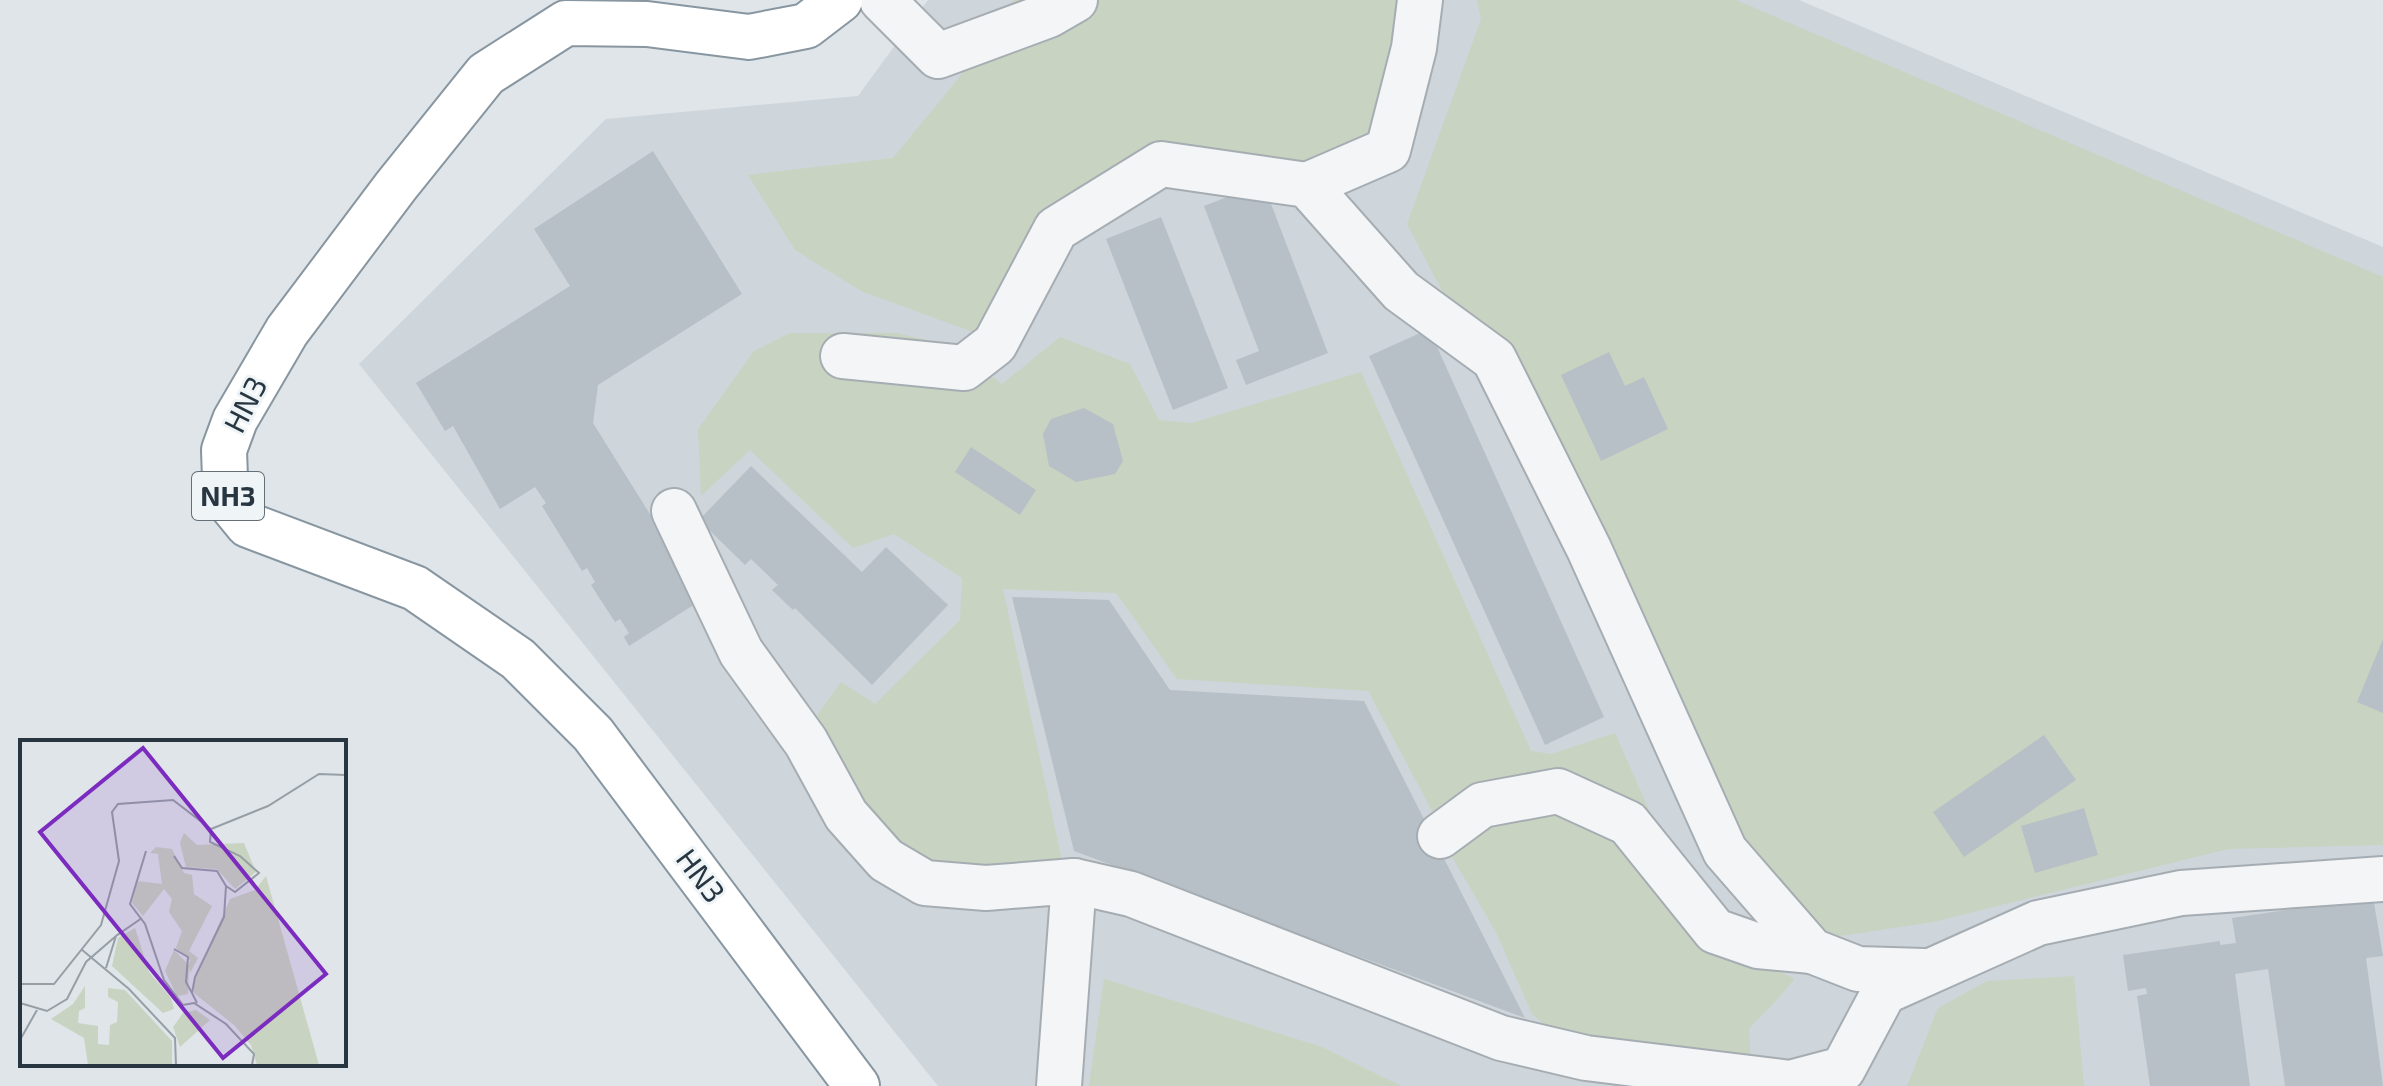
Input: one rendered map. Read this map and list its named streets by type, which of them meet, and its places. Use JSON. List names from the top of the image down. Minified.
{"streets":{"highway":["HN3","NH3"]}}
